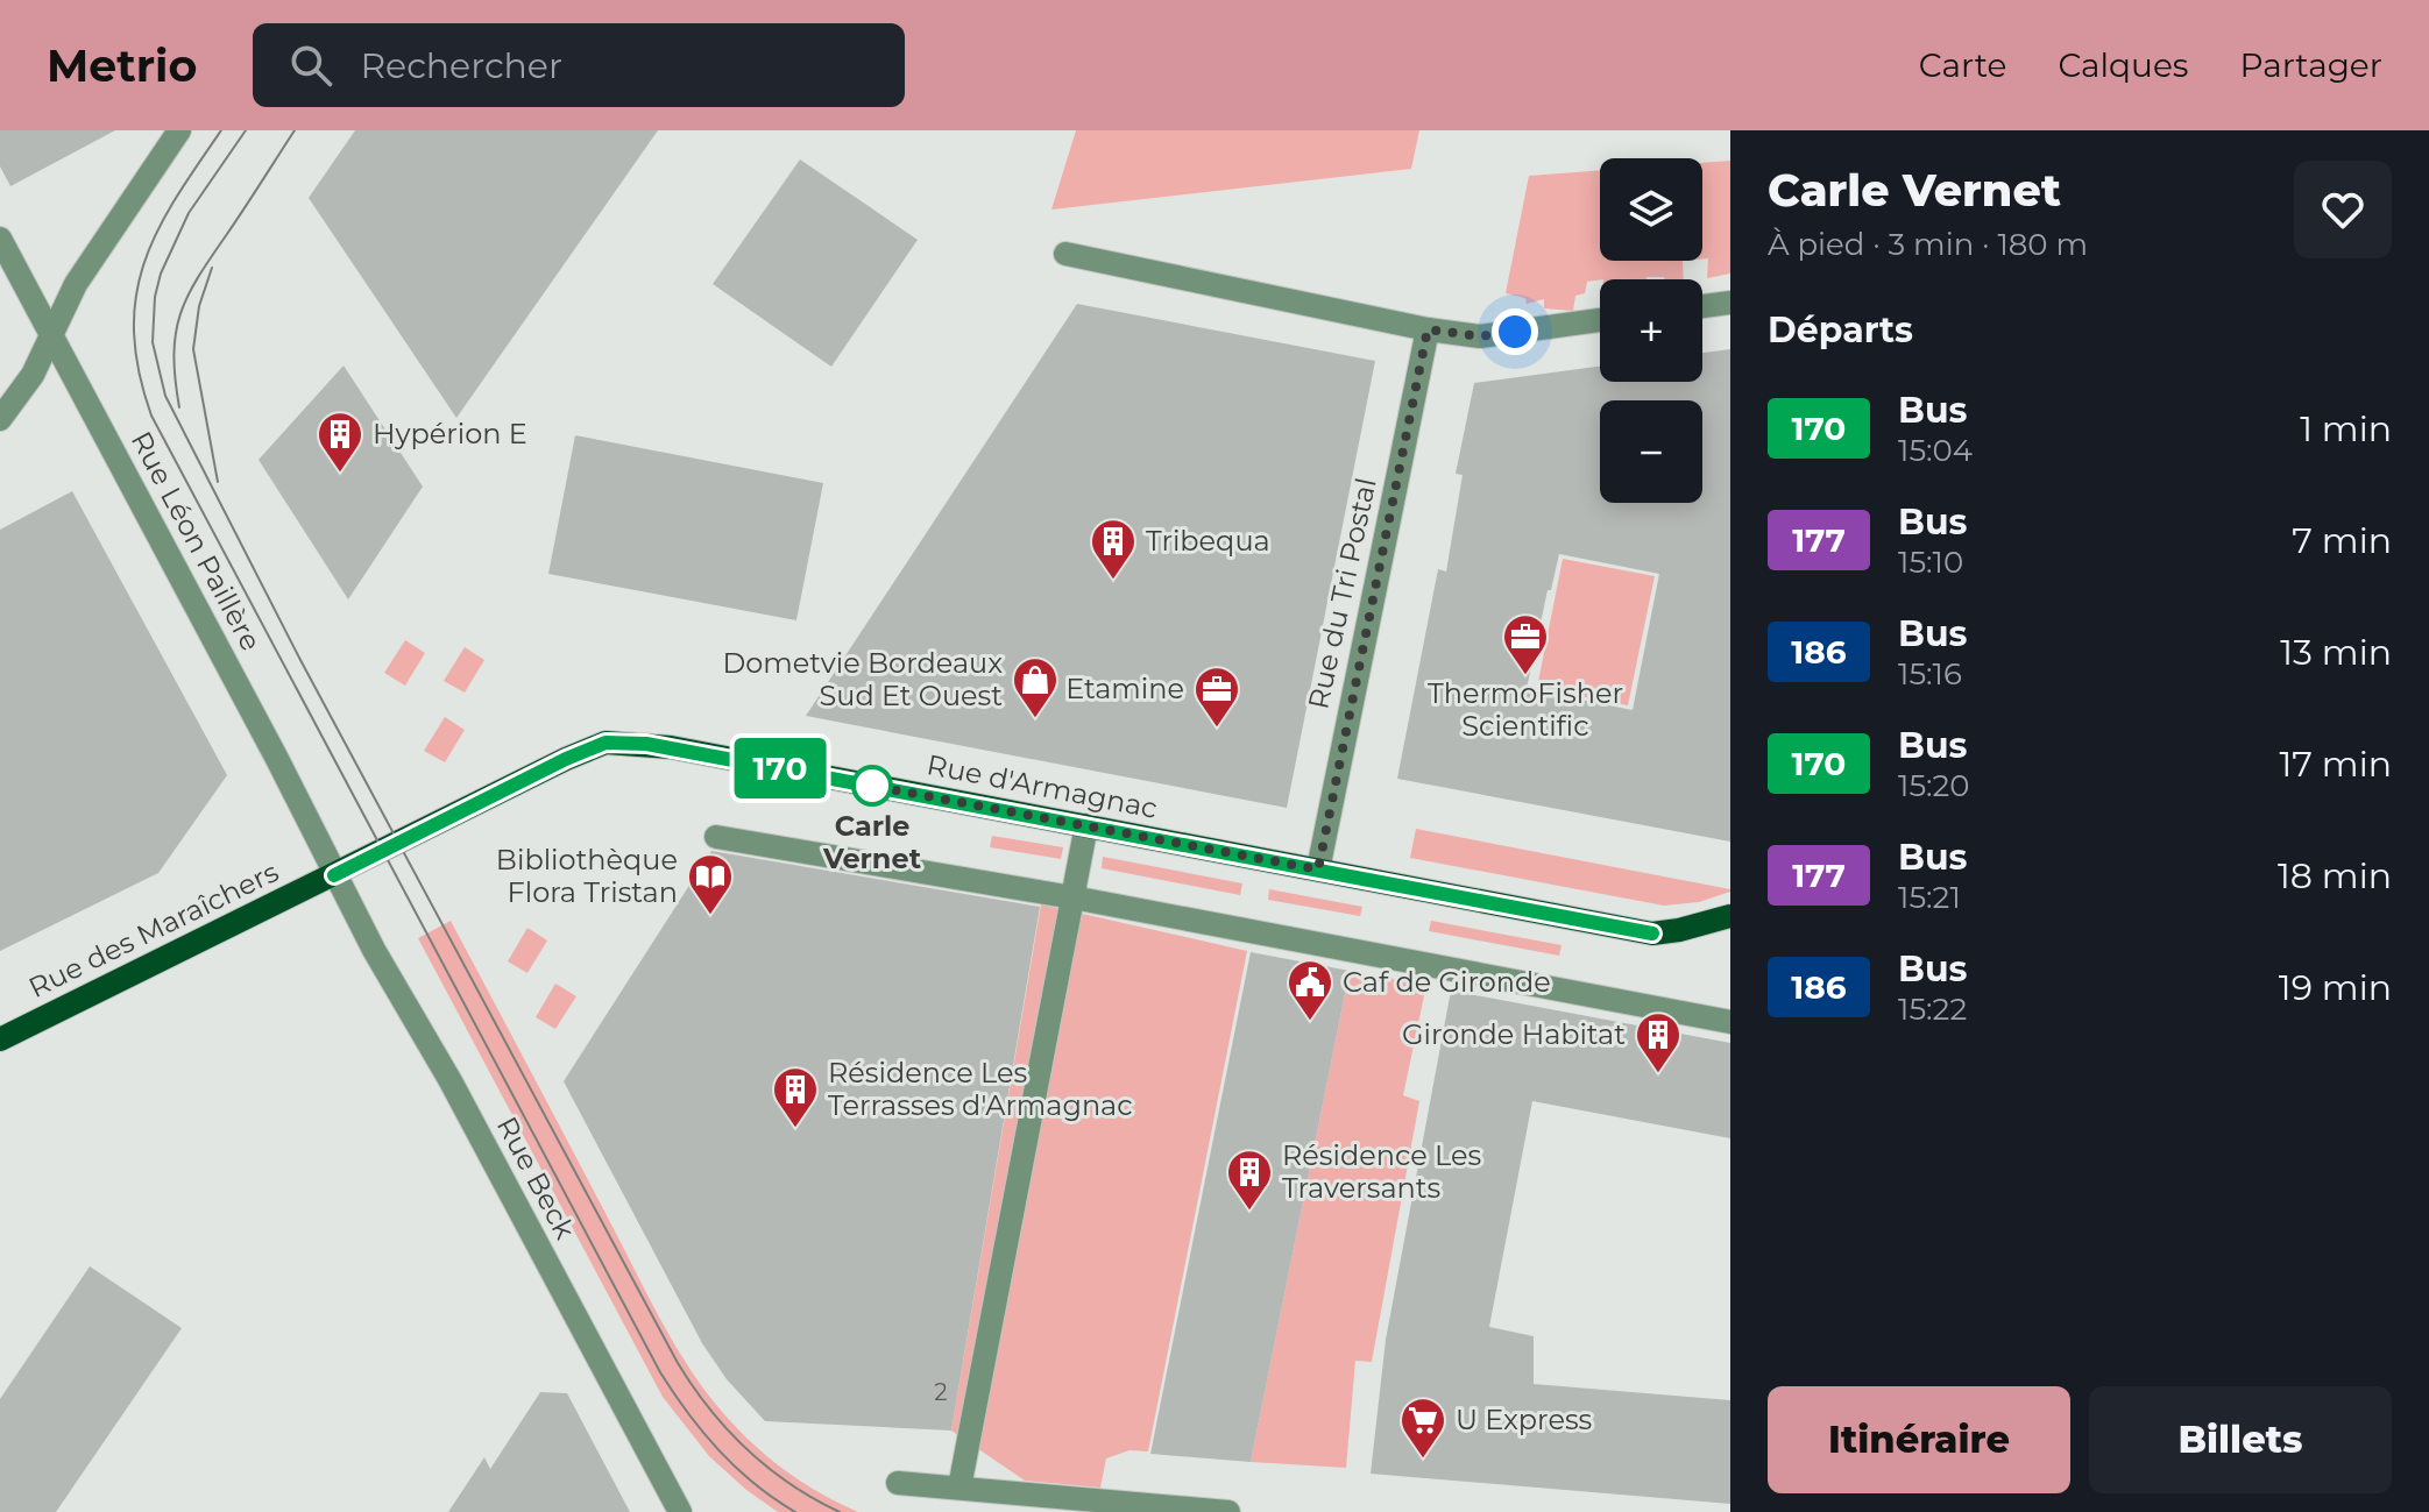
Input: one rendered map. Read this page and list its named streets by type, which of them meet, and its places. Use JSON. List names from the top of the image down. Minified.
{"streets":{"main road":["Rue d'Armagnac","Rue des Maraîchers"],"street":["Rue Léon Paillère","Rue du Tri Postal","Rue Beck"]},"crossings":[["Rue Léon Paillère","Rue d'Armagnac"],["Rue Léon Paillère","Rue des Maraîchers"],["Rue Léon Paillère","Rue Beck"],["Rue du Tri Postal","Rue d'Armagnac"],["Rue d'Armagnac","Rue des Maraîchers"],["Rue d'Armagnac","Rue Beck"],["Rue des Maraîchers","Rue Beck"]],"places":{"building":["Hypérion E","Tribequa","Gironde Habitat","Résidence Les Terrasses d'Armagnac","Résidence Les Traversants"],"office":["ThermoFisher Scientific","Etamine"],"shop":["Dometvie Bordeaux Sud Et Ouest"],"other":["Carle Vernet"],"library":["Bibliothèque Flora Tristan"],"public building":["Caf de Gironde"],"supermarket":["U Express"]},"lines":["bus line 170"],"house_numbers":["2"],"page":{"header":"Metrio","search":"Rechercher","nav":["Carte","Calques","Partager"],"on_map":"170","heading":[["Carle Vernet","À pied · 3 min · 180 m"],"Départs"],"map_buttons":["+","−"],"list":[{"mark":"170","name":"Bus","note":"15:04","value":"1 min"},{"mark":"177","name":"Bus","note":"15:10","value":"7 min"},{"mark":"186","name":"Bus","note":"15:16","value":"13 min"},{"mark":"170","name":"Bus","note":"15:20","value":"17 min"},{"mark":"177","name":"Bus","note":"15:21","value":"18 min"},{"mark":"186","name":"Bus","note":"15:22","value":"19 min"}],"buttons":["Itinéraire","Billets"]}}
